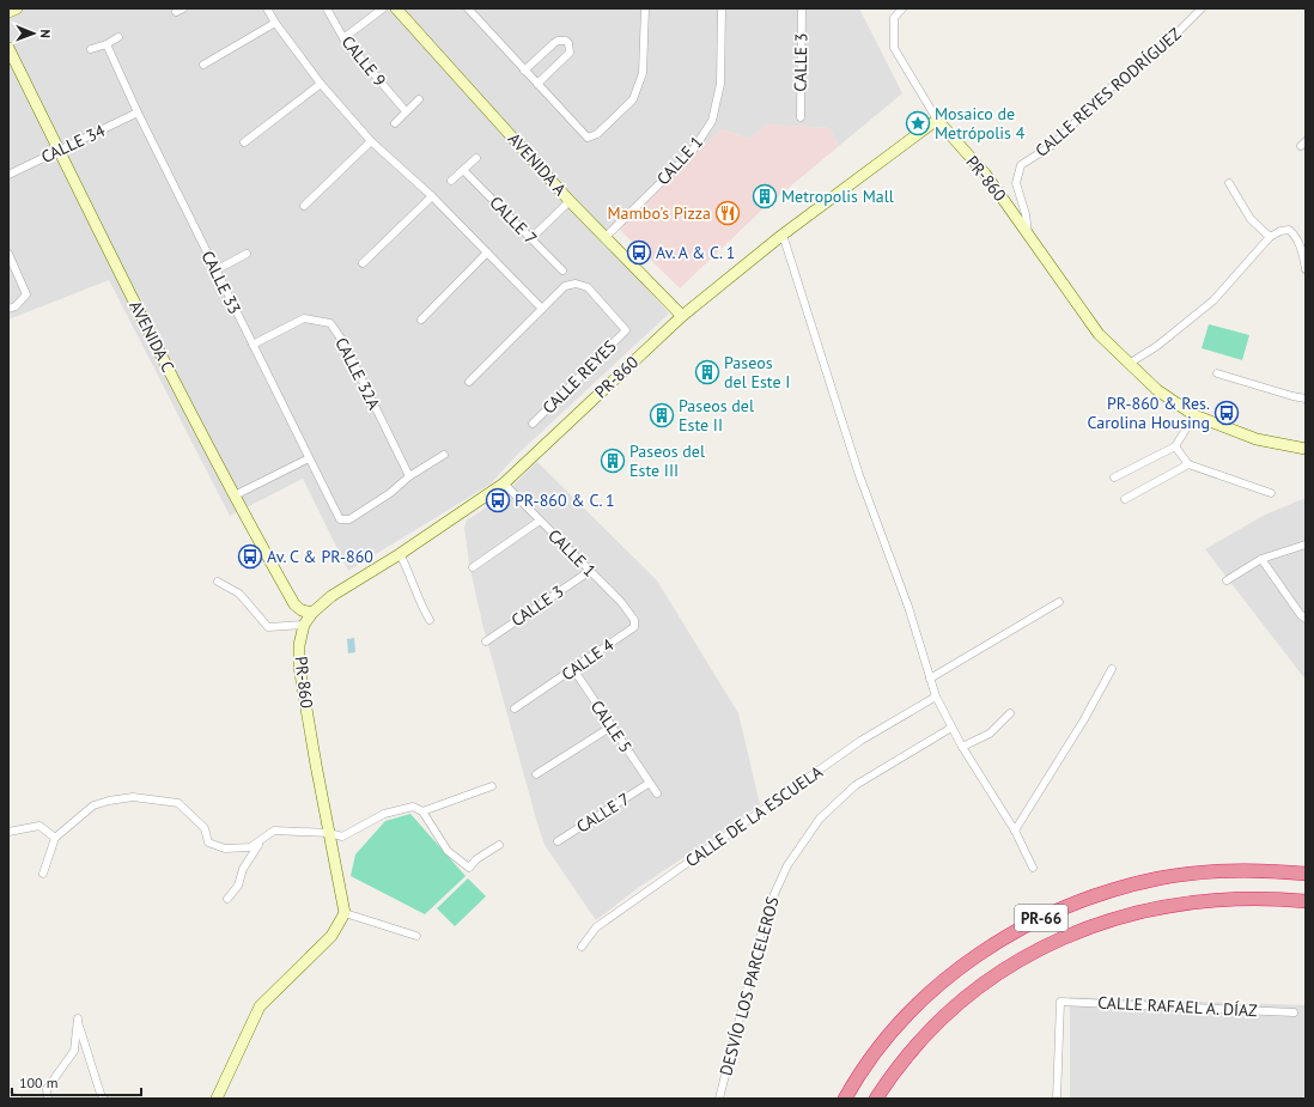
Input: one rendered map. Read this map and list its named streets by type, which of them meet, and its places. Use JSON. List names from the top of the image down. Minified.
{"streets":{"highway":["PR-66"],"street":["CALLE 9","CALLE 3","CALLE REYES RODRÍGUEZ","CALLE 34","CALLE 1","AVENIDA A","PR-860","CALLE 7","CALLE 33","AVENIDA C","CALLE 32A","CALLE REYES","CALLE 4","CALLE 5","CALLE DE LA ESCUELA","DESVÍO LOS PARCELEROS","CALLE RAFAEL A. DÍAZ"]},"crossings":[["CALLE 3","CALLE 1"],["CALLE REYES RODRÍGUEZ","PR-860"],["CALLE 34","CALLE 33"],["CALLE 34","AVENIDA C"],["CALLE 1","AVENIDA A"],["CALLE 1","PR-860"],["CALLE 1","CALLE 4"],["AVENIDA A","PR-860"],["PR-860","AVENIDA C"],["CALLE 7","CALLE 5"],["CALLE 33","CALLE 32A"],["CALLE 4","CALLE 5"]],"places":{"place":["Mosaico de Metrópolis 4"],"building":["Metropolis Mall","Paseos del Este I","Paseos del Este II","Paseos del Este III"],"restaurant":["Mambo's Pizza"],"bus stop":["Av. A & C. 1","PR-860 & Res. Carolina Housing","PR-860 & C. 1","Av. C & PR-860"]},"scale_bar":"100 m","north":"right"}
